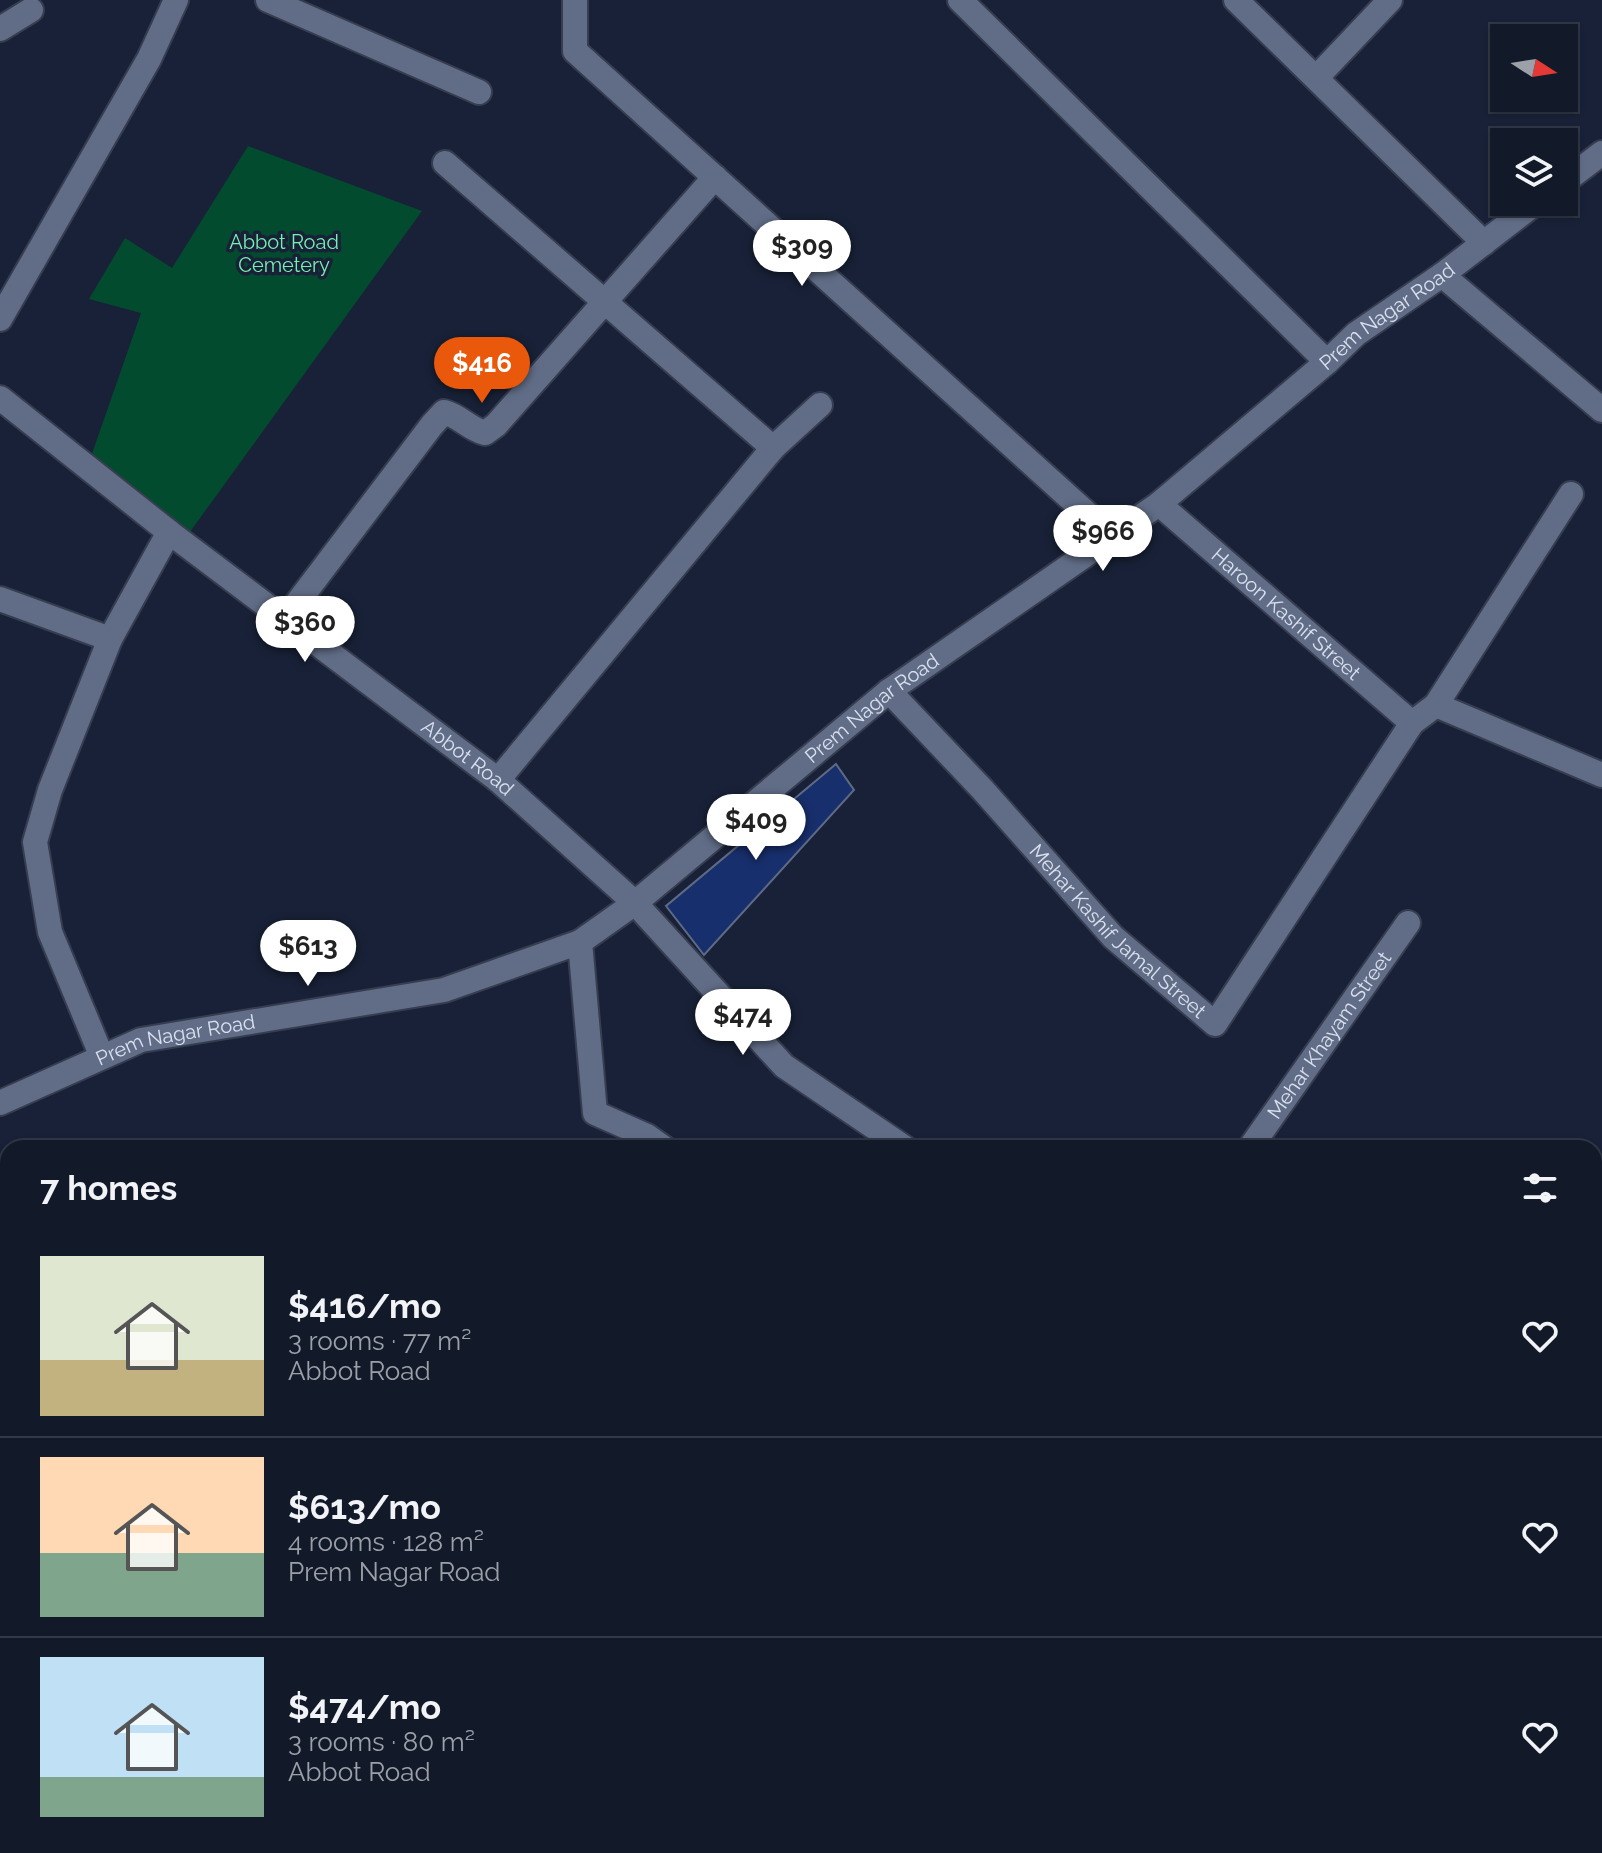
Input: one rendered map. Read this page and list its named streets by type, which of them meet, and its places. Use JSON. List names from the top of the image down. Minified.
{"streets":{"street":["Prem Nagar Road","Haroon Kashif Street","Abbot Road","Mehar Kashif Jamal Street","Mehar Khayam Street"]},"crossings":[["Prem Nagar Road","Haroon Kashif Street"],["Prem Nagar Road","Abbot Road"],["Prem Nagar Road","Mehar Kashif Jamal Street"],["Haroon Kashif Street","Mehar Kashif Jamal Street"]],"parks":["Abbot Road Cemetery"],"north":"right","page":{"price":["$309","$416","$966","$360","$409","$613","$474"],"heading":"7 homes","list":[{"name":"$416/mo","note":"3 rooms · 77 m² · Abbot Road"},{"name":"$613/mo","note":"4 rooms · 128 m² · Prem Nagar Road"},{"name":"$474/mo","note":"3 rooms · 80 m² · Abbot Road"}]}}
